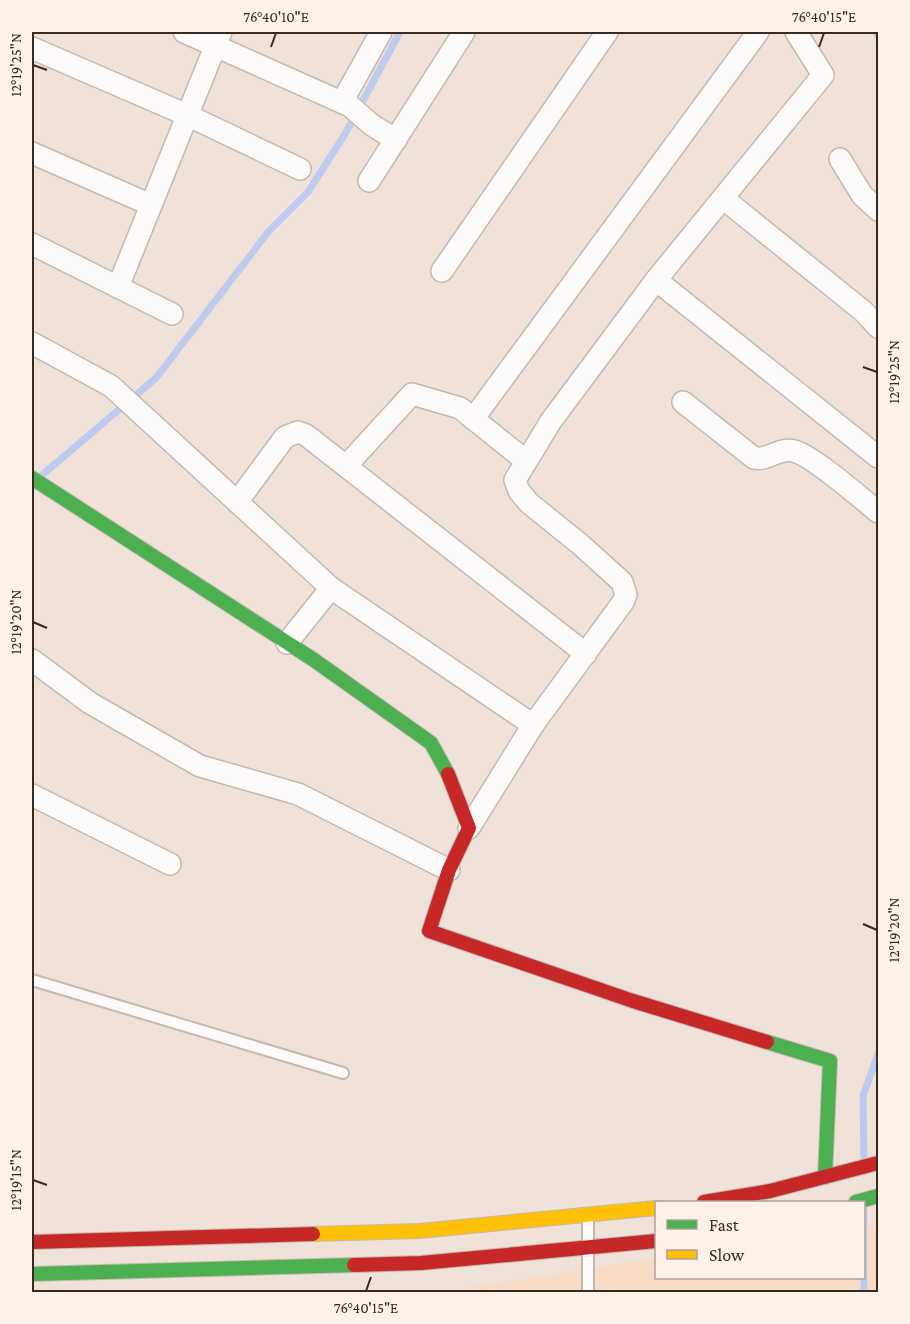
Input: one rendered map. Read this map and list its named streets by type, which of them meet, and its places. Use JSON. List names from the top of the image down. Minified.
{"legend":["Fast","Slow"],"coordinates":["76°40'10\"E","76°40'15\"E","12°19'25\"N","12°19'20\"N","12°19'15\"N"]}
